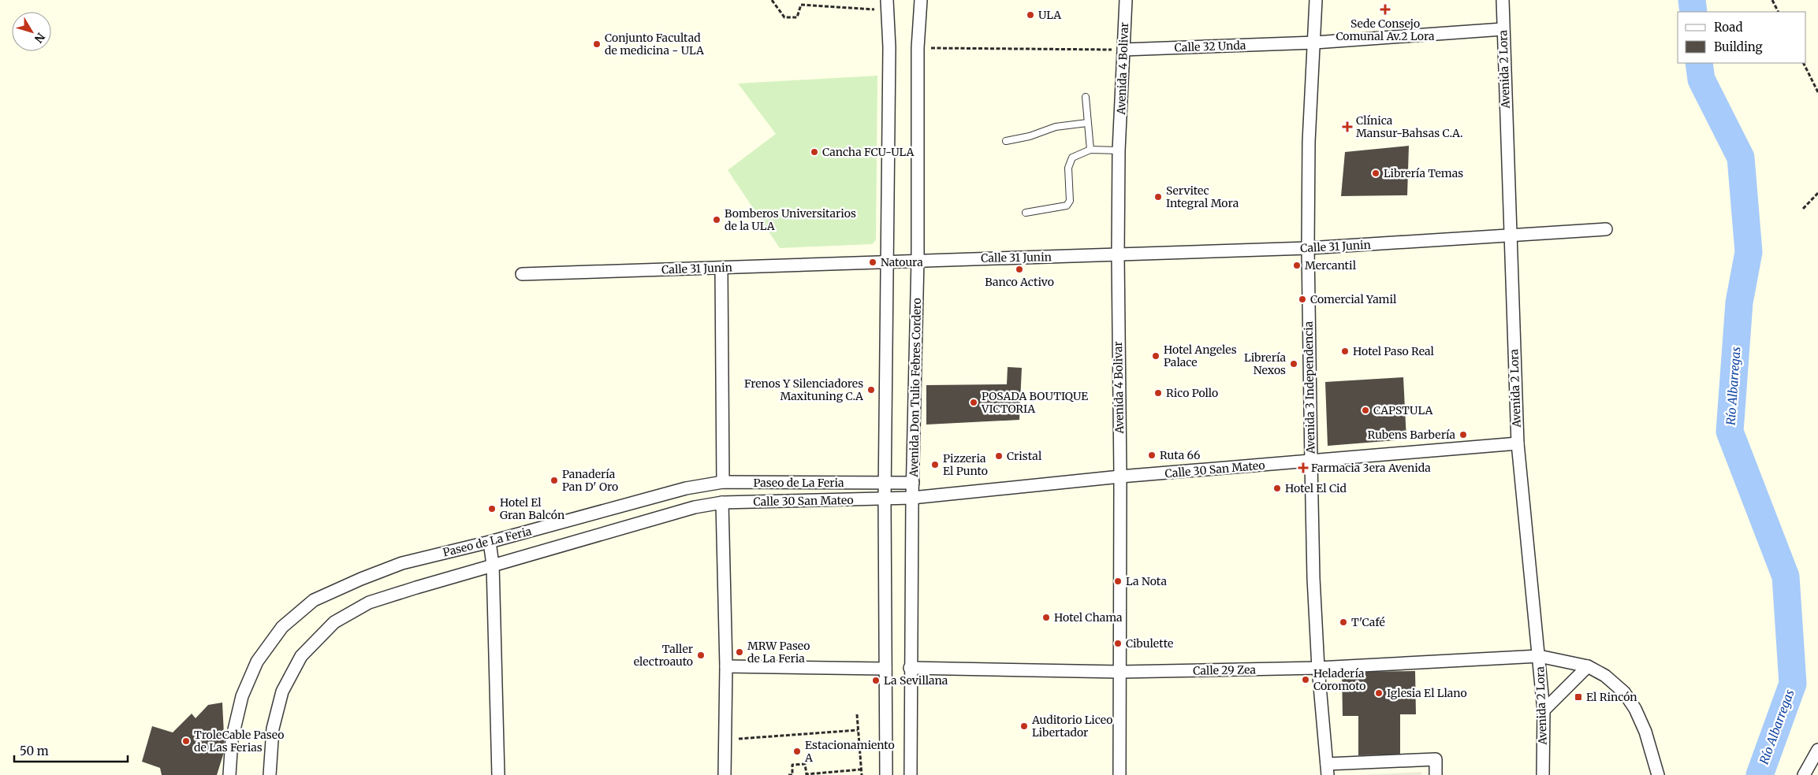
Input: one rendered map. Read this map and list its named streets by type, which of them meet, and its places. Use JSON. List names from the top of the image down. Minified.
{"streets":{"street":["Calle 32 Unda","Avenida 4 Bolivar","Avenida 2 Lora","Calle 31 Junin","Avenida Don Tulio Febres Cordero","Avenida 3 Independencia","Calle 30 San Mateo","Paseo de La Feria","Calle 29 Zea"]},"crossings":[["Calle 32 Unda","Avenida 4 Bolivar"],["Calle 32 Unda","Avenida 2 Lora"],["Calle 32 Unda","Avenida 3 Independencia"],["Avenida 4 Bolivar","Calle 31 Junin"],["Avenida 4 Bolivar","Calle 30 San Mateo"],["Avenida 4 Bolivar","Calle 29 Zea"],["Avenida 2 Lora","Calle 31 Junin"],["Avenida 2 Lora","Calle 30 San Mateo"],["Avenida 2 Lora","Calle 29 Zea"],["Calle 31 Junin","Avenida Don Tulio Febres Cordero"],["Calle 31 Junin","Avenida 3 Independencia"],["Avenida Don Tulio Febres Cordero","Calle 30 San Mateo"],["Avenida Don Tulio Febres Cordero","Paseo de La Feria"],["Avenida Don Tulio Febres Cordero","Calle 29 Zea"],["Avenida 3 Independencia","Calle 30 San Mateo"],["Avenida 3 Independencia","Calle 29 Zea"],["Calle 30 San Mateo","Paseo de La Feria"]],"water":["Río Albarregas"],"places":{"health":["Sede Consejo Comunal Av.2 Lora","Clínica Mansur-Bahsas C.A.","Farmacia 3era Avenida"],"other":["ULA","Conjunto Facultad de medicina - ULA","Cancha FCU-ULA","Librería Temas","Servitec Integral Mora","Bomberos Universitarios de la ULA","Natoura","Mercantil","Banco Activo","Comercial Yamil","Hotel Paso Real","Hotel Angeles Palace","Librería Nexos","Frenos Y Silenciadores Maxituning C.A","Rico Pollo","POSADA BOUTIQUE VICTORIA","CAPSTULA","Rubens Barbería","Ruta 66","Cristal","Pizzeria El Punto","Panadería Pan D' Oro","Hotel El Cid","Hotel El Gran Balcón","La Nota","Hotel Chama","T'Café","Cibulette","MRW Paseo de La Feria","Taller electroauto","Heladería Coromoto","La Sevillana","Iglesia El Llano","Auditorio Liceo Libertador","TroleCable Paseo de Las Ferias","Estacionamiento A"],"transit":["El Rincón"]},"legend":["Road","Building"],"scale_bar":"50 m","north":"bottom right"}
